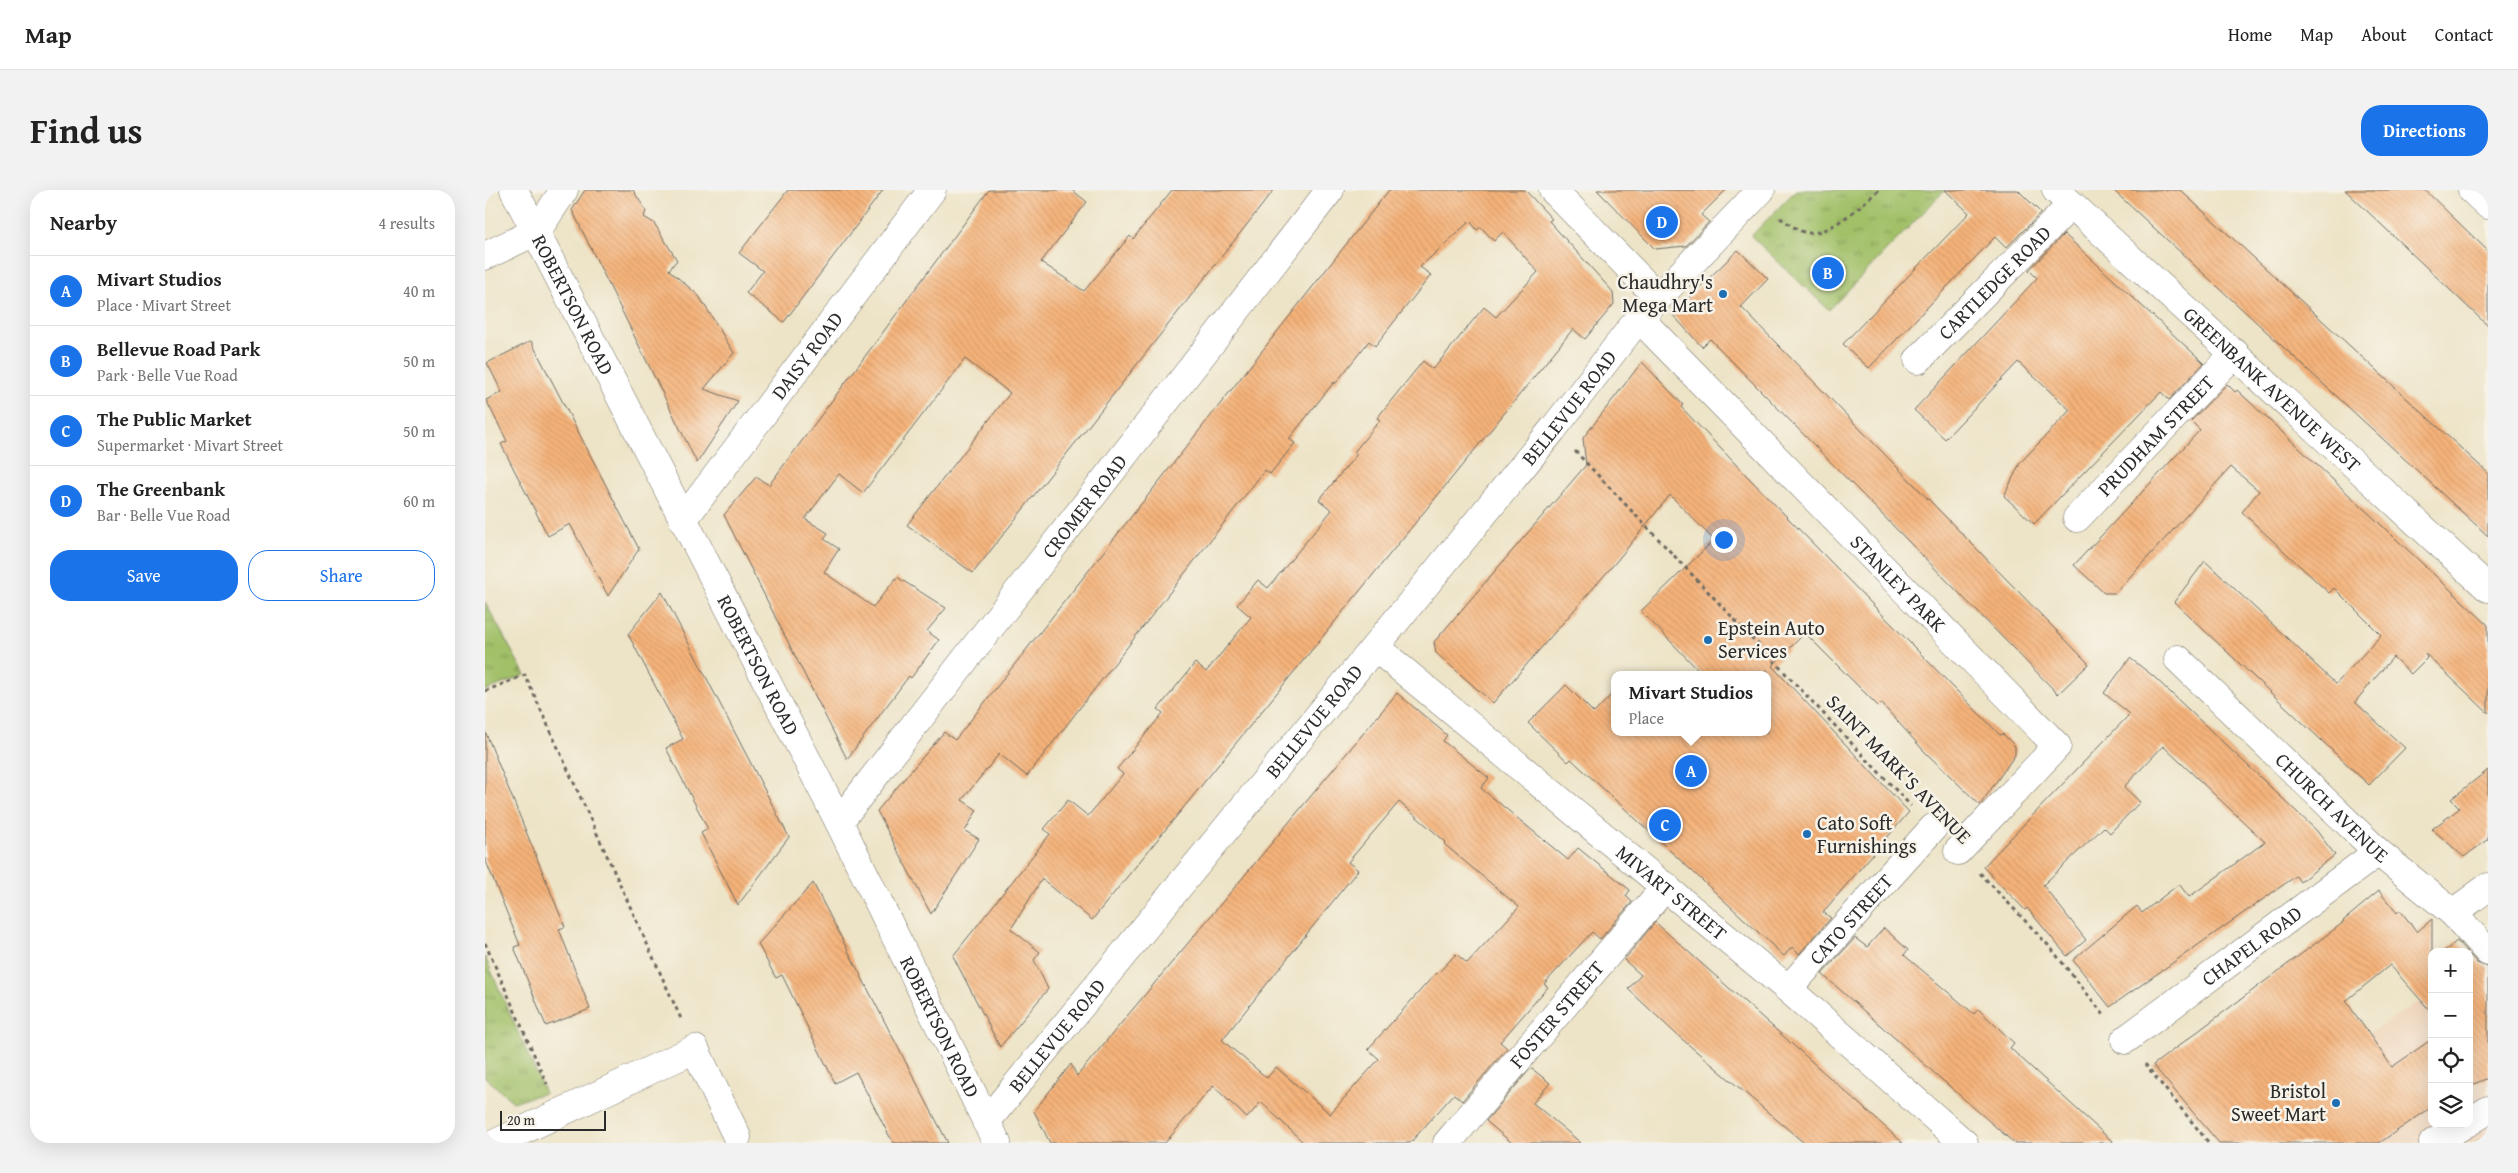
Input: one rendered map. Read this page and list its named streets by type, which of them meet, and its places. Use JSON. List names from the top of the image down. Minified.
{"streets":{"street":["CARTLEDGE ROAD","ROBERTSON ROAD","DAISY ROAD","GREENBANK AVENUE WEST","BELLEVUE ROAD","PRUDHAM STREET","CROMER ROAD","STANLEY PARK","CHURCH AVENUE","MIVART STREET","CATO STREET","CHAPEL ROAD","FOSTER STREET"],"path":["SAINT MARK'S AVENUE"]},"crossings":[["CARTLEDGE ROAD","GREENBANK AVENUE WEST"],["ROBERTSON ROAD","DAISY ROAD"],["ROBERTSON ROAD","BELLEVUE ROAD"],["ROBERTSON ROAD","CROMER ROAD"],["GREENBANK AVENUE WEST","PRUDHAM STREET"],["BELLEVUE ROAD","STANLEY PARK"],["BELLEVUE ROAD","SAINT MARK'S AVENUE"],["BELLEVUE ROAD","MIVART STREET"],["STANLEY PARK","SAINT MARK'S AVENUE"],["SAINT MARK'S AVENUE","CATO STREET"],["SAINT MARK'S AVENUE","CHAPEL ROAD"],["CHURCH AVENUE","CHAPEL ROAD"],["MIVART STREET","CATO STREET"],["MIVART STREET","FOSTER STREET"]],"places":["Chaudhry's Mega Mart","Epstein Auto Services","Cato Soft Furnishings","Bristol Sweet Mart"],"scale_bar":"20 m","page":{"header":"Map","nav":["Home","Map","About","Contact"],"title":"Find us","buttons":["Directions",["Save","Share"]],"heading":["Nearby","4 results"],"pins":["D","B","A","C"],"list":[{"mark":"A","name":"Mivart Studios","note":"Place · Mivart Street","value":"40 m"},{"mark":"B","name":"Bellevue Road Park","note":"Park · Belle Vue Road","value":"50 m"},{"mark":"C","name":"The Public Market","note":"Supermarket · Mivart Street","value":"50 m"},{"mark":"D","name":"The Greenbank","note":"Bar · Belle Vue Road","value":"60 m"}],"popup":["Mivart Studios","Place"],"map_buttons":["+","−"],"scale":"20 m"}}
